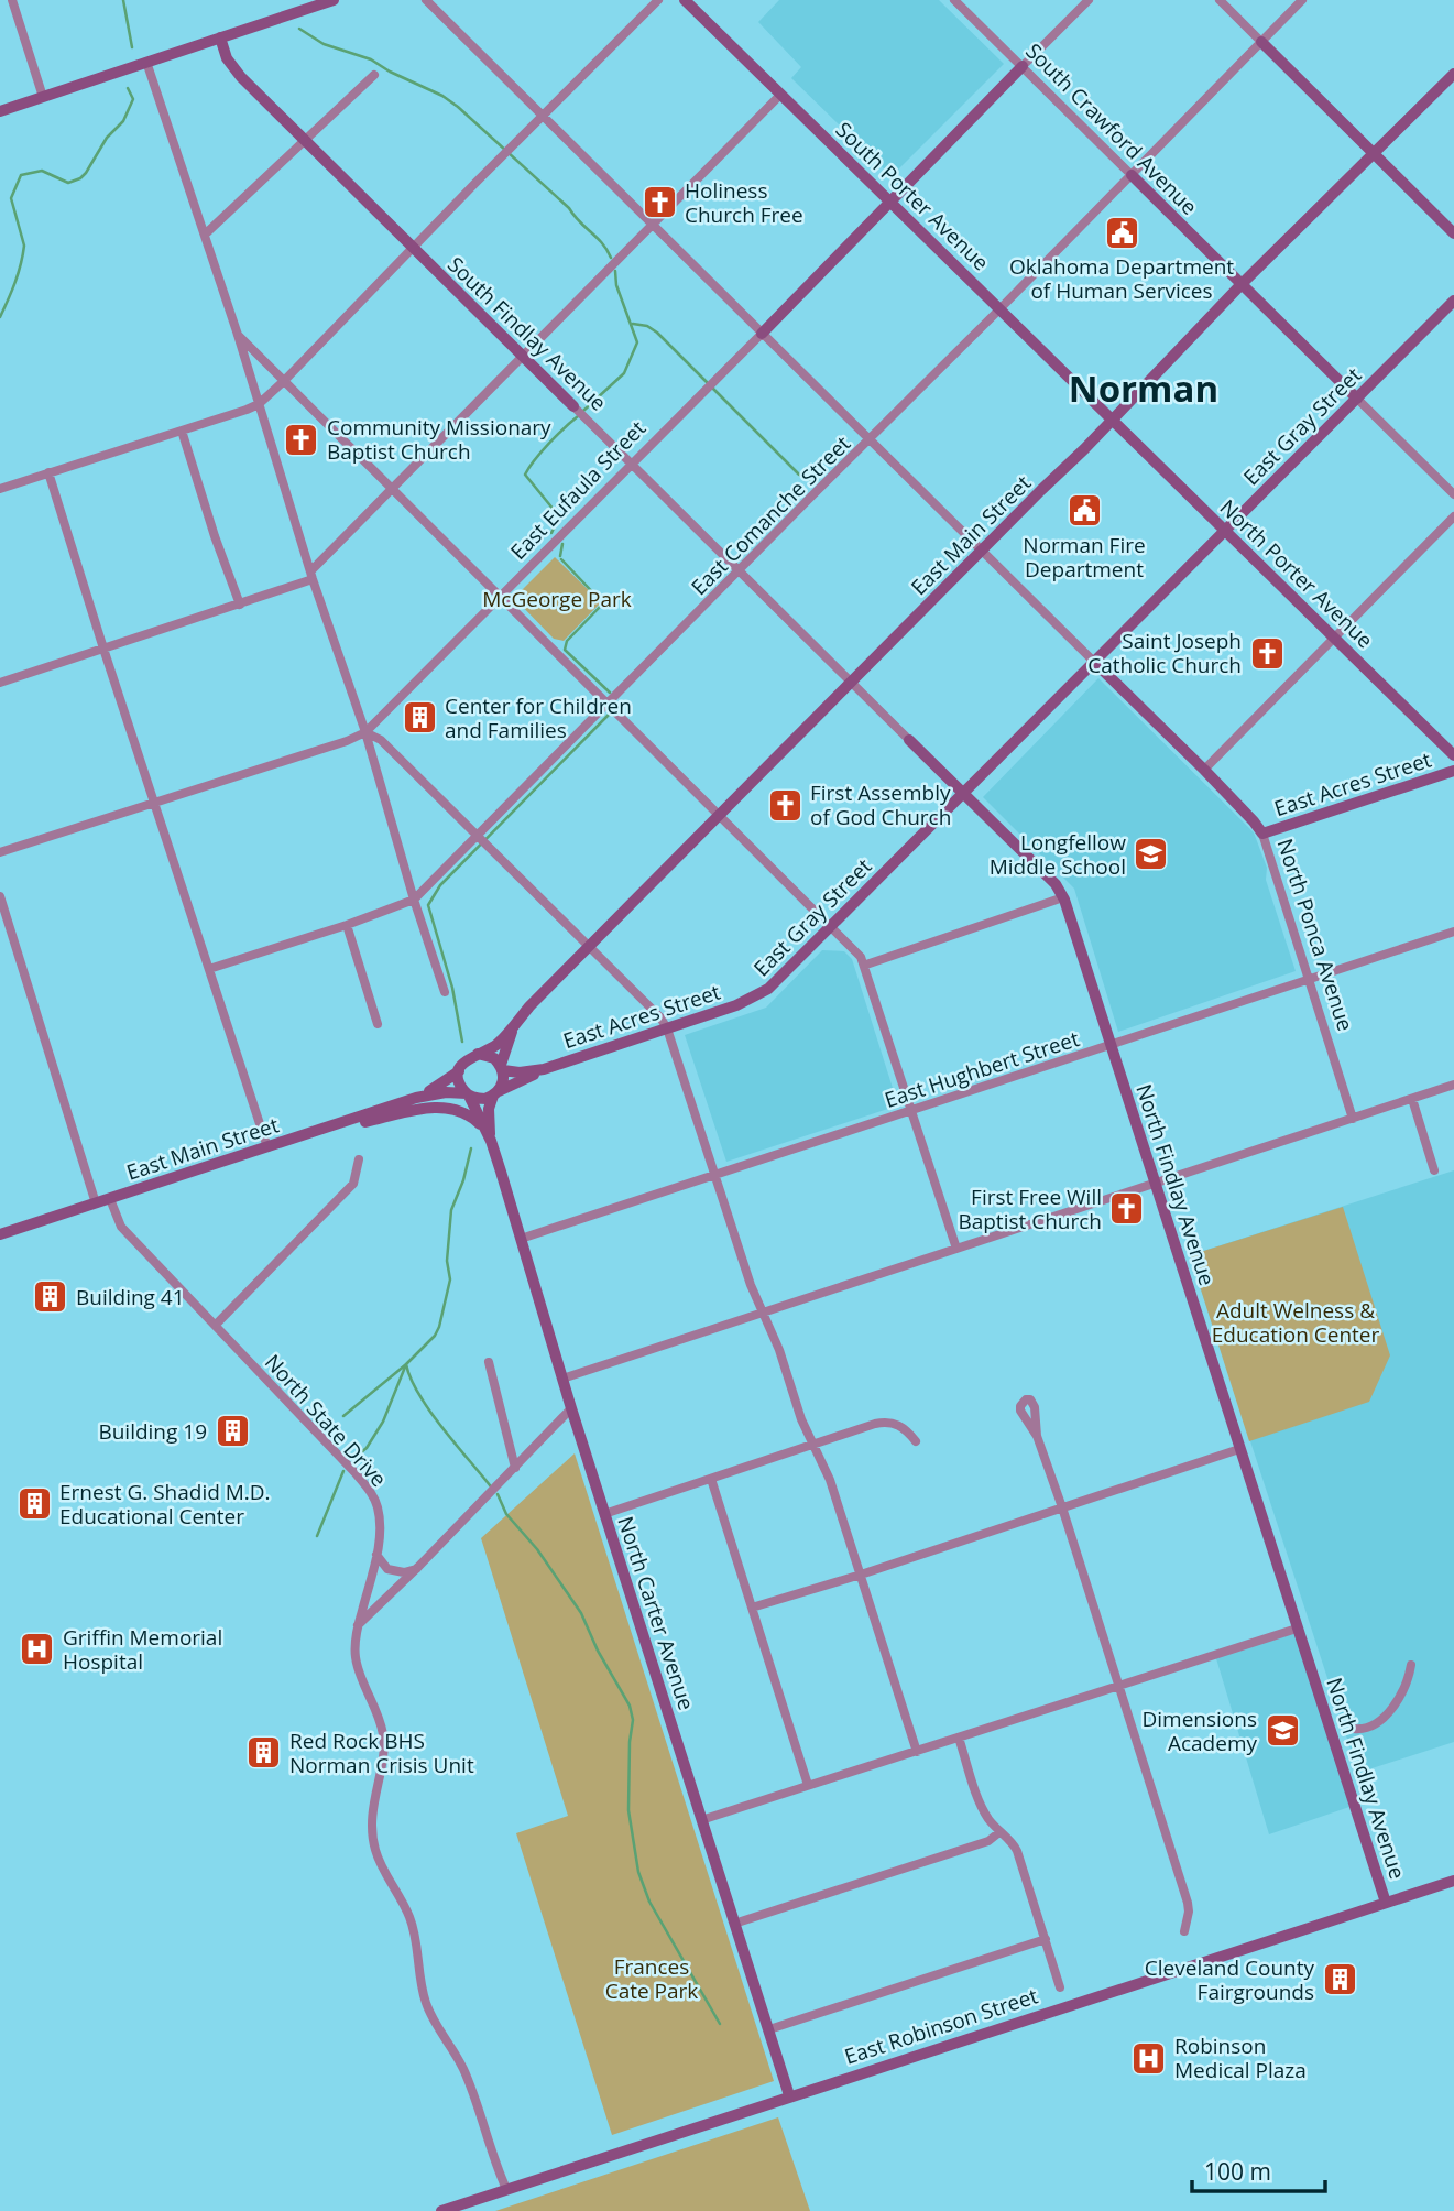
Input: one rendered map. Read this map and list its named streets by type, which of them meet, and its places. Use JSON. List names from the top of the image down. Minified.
{"streets":{"street":["South Crawford Avenue","South Porter Avenue","South Findlay Avenue","East Gray Street","East Eufaula Street","East Comanche Street","East Main Street","North Porter Avenue","East Acres Street","North Ponca Avenue","East Hughbert Street","North Findlay Avenue","North State Drive","North Carter Avenue","East Robinson Street"]},"crossings":[["South Crawford Avenue","East Gray Street"],["South Crawford Avenue","East Eufaula Street"],["South Crawford Avenue","East Comanche Street"],["South Crawford Avenue","East Main Street"],["South Porter Avenue","East Eufaula Street"],["South Porter Avenue","East Comanche Street"],["South Porter Avenue","East Main Street"],["South Porter Avenue","North Porter Avenue"],["South Findlay Avenue","East Eufaula Street"],["South Findlay Avenue","East Comanche Street"],["South Findlay Avenue","East Main Street"],["South Findlay Avenue","North Findlay Avenue"],["East Gray Street","North Porter Avenue"],["East Gray Street","East Acres Street"],["East Gray Street","North Ponca Avenue"],["East Gray Street","North Findlay Avenue"],["East Eufaula Street","North Ponca Avenue"],["East Comanche Street","North Ponca Avenue"],["East Main Street","North Porter Avenue"],["East Main Street","East Acres Street"],["East Main Street","North Ponca Avenue"],["East Main Street","North Findlay Avenue"],["East Main Street","North State Drive"],["East Main Street","North Carter Avenue"],["East Acres Street","North Ponca Avenue"],["East Acres Street","North Carter Avenue"],["North Ponca Avenue","East Hughbert Street"],["East Hughbert Street","North Findlay Avenue"],["East Hughbert Street","North Carter Avenue"],["North Findlay Avenue","East Robinson Street"],["North State Drive","East Robinson Street"],["North Carter Avenue","East Robinson Street"]],"districts":["Norman"],"parks":["McGeorge Park","Adult Welness & Education Center","Frances Cate Park"],"places":{"church":["Holiness Church Free","Community Missionary Baptist Church","Saint Joseph Catholic Church","First Assembly of God Church","First Free Will Baptist Church"],"public building":["Oklahoma Department of Human Services","Norman Fire Department"],"building":["Center for Children and Families","Building 41","Building 19","Ernest G. Shadid M.D. Educational Center","Red Rock BHS Norman Crisis Unit","Cleveland County Fairgrounds"],"school or university":["Longfellow Middle School","Dimensions Academy"],"hospital":["Griffin Memorial Hospital","Robinson Medical Plaza"]},"scale_bar":"100 m"}
